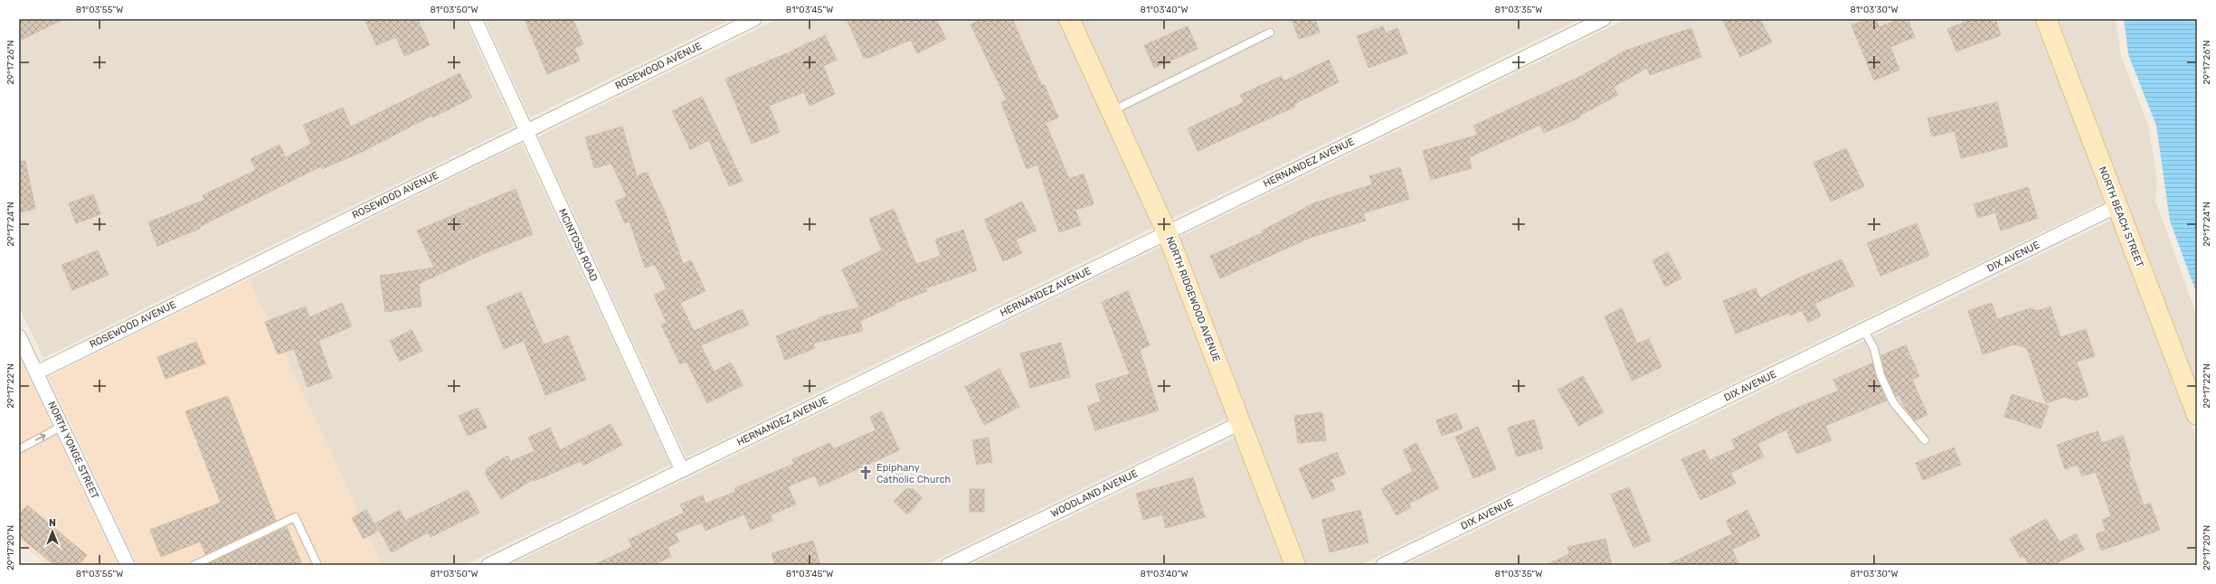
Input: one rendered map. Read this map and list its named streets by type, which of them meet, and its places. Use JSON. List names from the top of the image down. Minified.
{"streets":{"street":["ROSEWOOD AVENUE","HERNANDEZ AVENUE","NORTH BEACH STREET","MCINTOSH ROAD","DIX AVENUE","NORTH RIDGEWOOD AVENUE","NORTH YONGE STREET","WOODLAND AVENUE"]},"crossings":[["ROSEWOOD AVENUE","MCINTOSH ROAD"],["ROSEWOOD AVENUE","NORTH YONGE STREET"],["HERNANDEZ AVENUE","MCINTOSH ROAD"],["HERNANDEZ AVENUE","NORTH RIDGEWOOD AVENUE"],["NORTH BEACH STREET","DIX AVENUE"],["NORTH RIDGEWOOD AVENUE","WOODLAND AVENUE"]],"places":{"church":["Epiphany Catholic Church"]},"north":"top","coordinates":["81°03'55\"W","81°03'50\"W","81°03'45\"W","81°03'40\"W","81°03'35\"W","81°03'30\"W","29°17'26\"N","29°17'24\"N","29°17'22\"N","29°17'20\"N"]}
